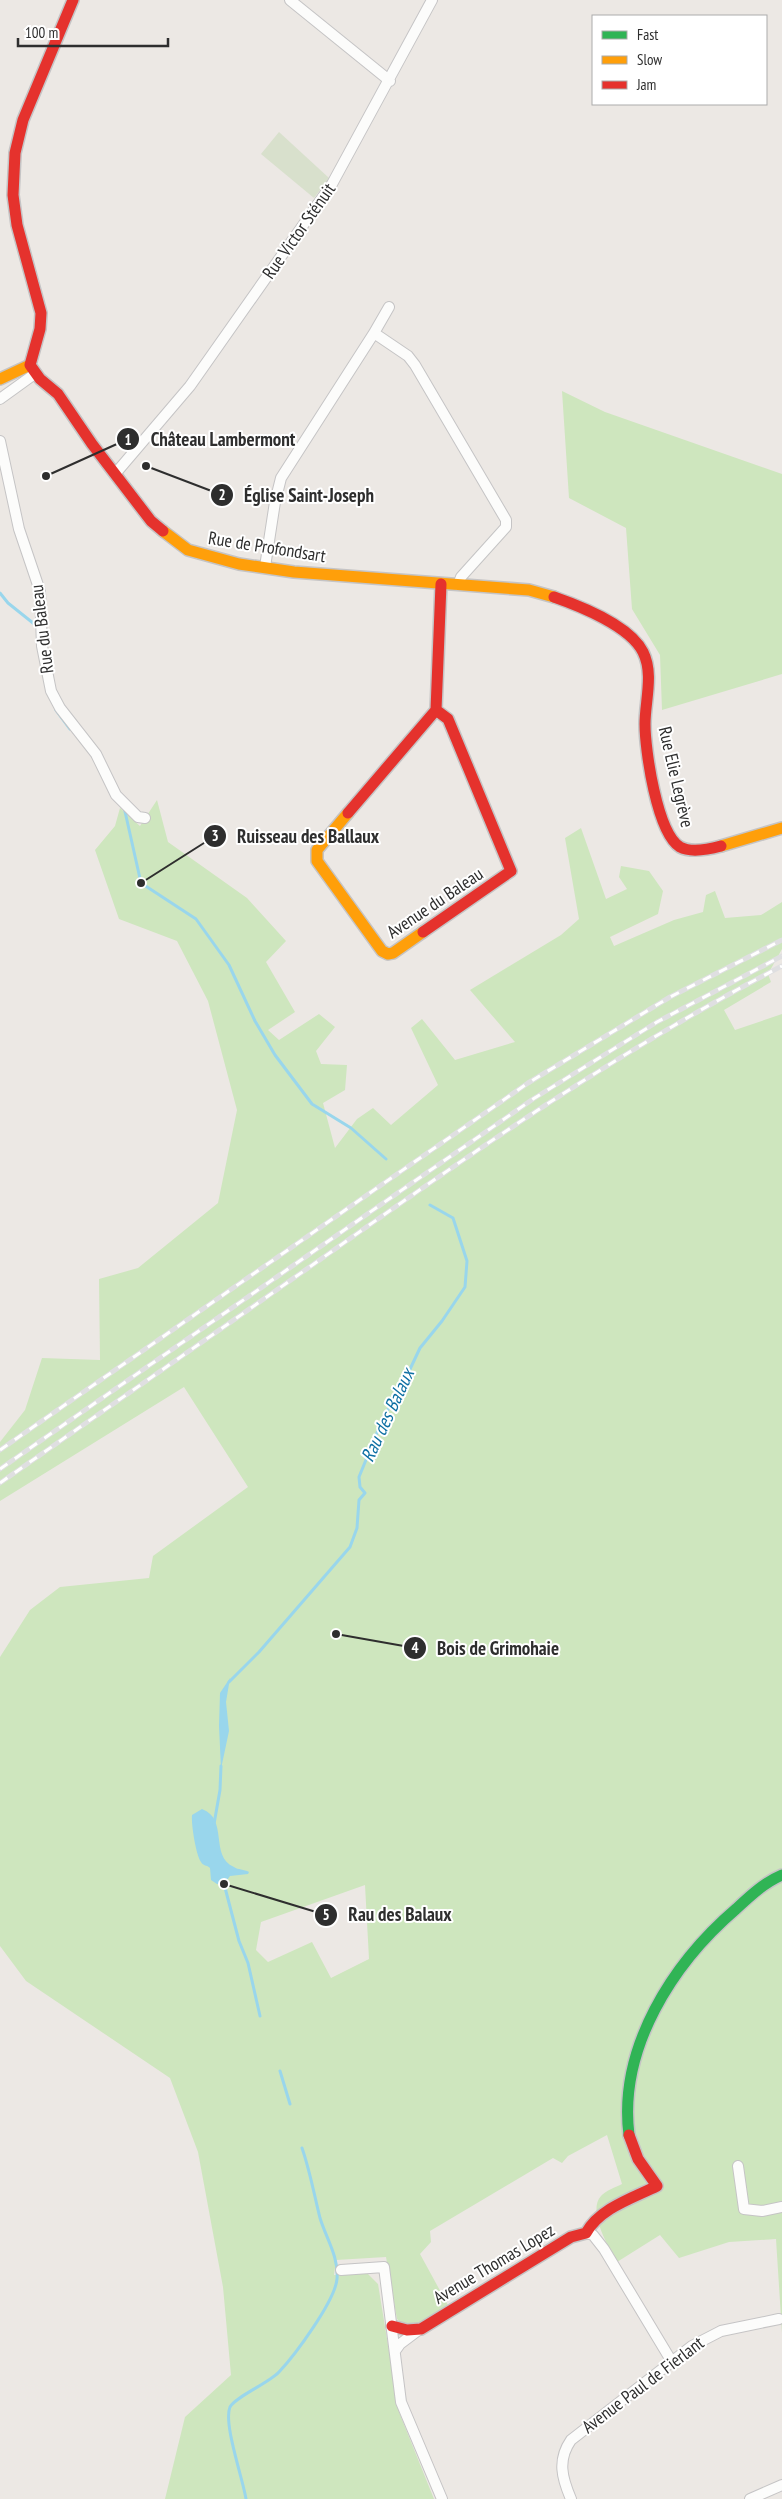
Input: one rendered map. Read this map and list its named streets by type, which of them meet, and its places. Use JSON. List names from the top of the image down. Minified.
{"streets":{"street":["Rue Victor Sténuit","Rue de Profondsart","Rue du Baleau","Rue Elie Legrève","Avenue du Baleau","Avenue Thomas Lopez","Avenue Paul de Fierlant"]},"crossings":[["Rue Victor Sténuit","Rue de Profondsart"],["Rue de Profondsart","Rue Elie Legrève"]],"water":["Rau des Balaux"],"places":["Église Saint-Joseph","Château Lambermont","Ruisseau des Ballaux","Bois de Grimohaie","Rau des Balaux"],"legend":["Fast","Slow","Jam"],"scale_bar":"100 m"}
